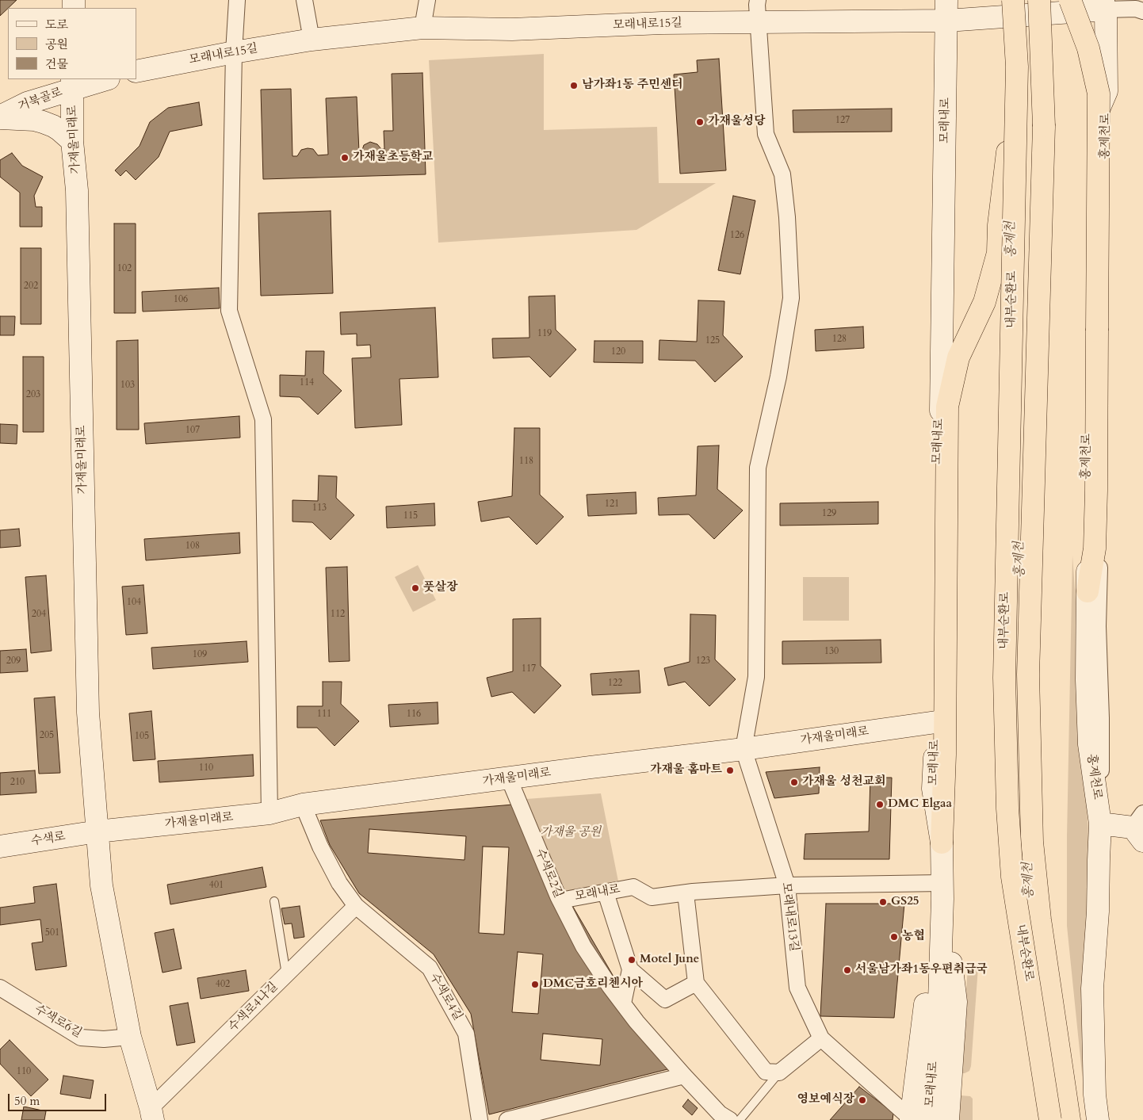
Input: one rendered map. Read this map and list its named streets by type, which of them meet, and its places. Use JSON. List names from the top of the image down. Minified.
{"streets":{"highway":["내부순환로"],"main road":["모래내로15길","거북골로","모래내로","홍제천로","가재울미래로","수색로"],"street":["수색로2길","모래내로13길","수색로4길","수색로4나길","수색로6길"]},"crossings":[["모래내로15길","모래내로"],["모래내로15길","홍제천로"],["거북골로","가재울미래로"],["모래내로","가재울미래로"],["모래내로","수색로2길"],["모래내로","모래내로13길"],["가재울미래로","수색로"],["가재울미래로","수색로2길"],["가재울미래로","모래내로13길"],["가재울미래로","수색로4길"],["가재울미래로","수색로6길"],["수색로4길","수색로4나길"]],"water":["홍제천"],"parks":["가재울 공원"],"places":["남가좌1동 주민센터","가재울성당","가재울초등학교","풋살장","가재울 홈마트","가재울 성천교회","DMC Elgaa","GS25","농협","Motel June","서울남가좌1동우편취급국","DMC금호리첸시아","영보예식장"],"house_numbers":["127","126","102","202","106","119","128","125","120","114","103","203","107","118","121","113","129","115","108","104","204","112","130","109","209","123","117","122","111","116","205","105","110","210","401","501","402","110"],"legend":["도로","공원","건물"],"scale_bar":"50 m"}
